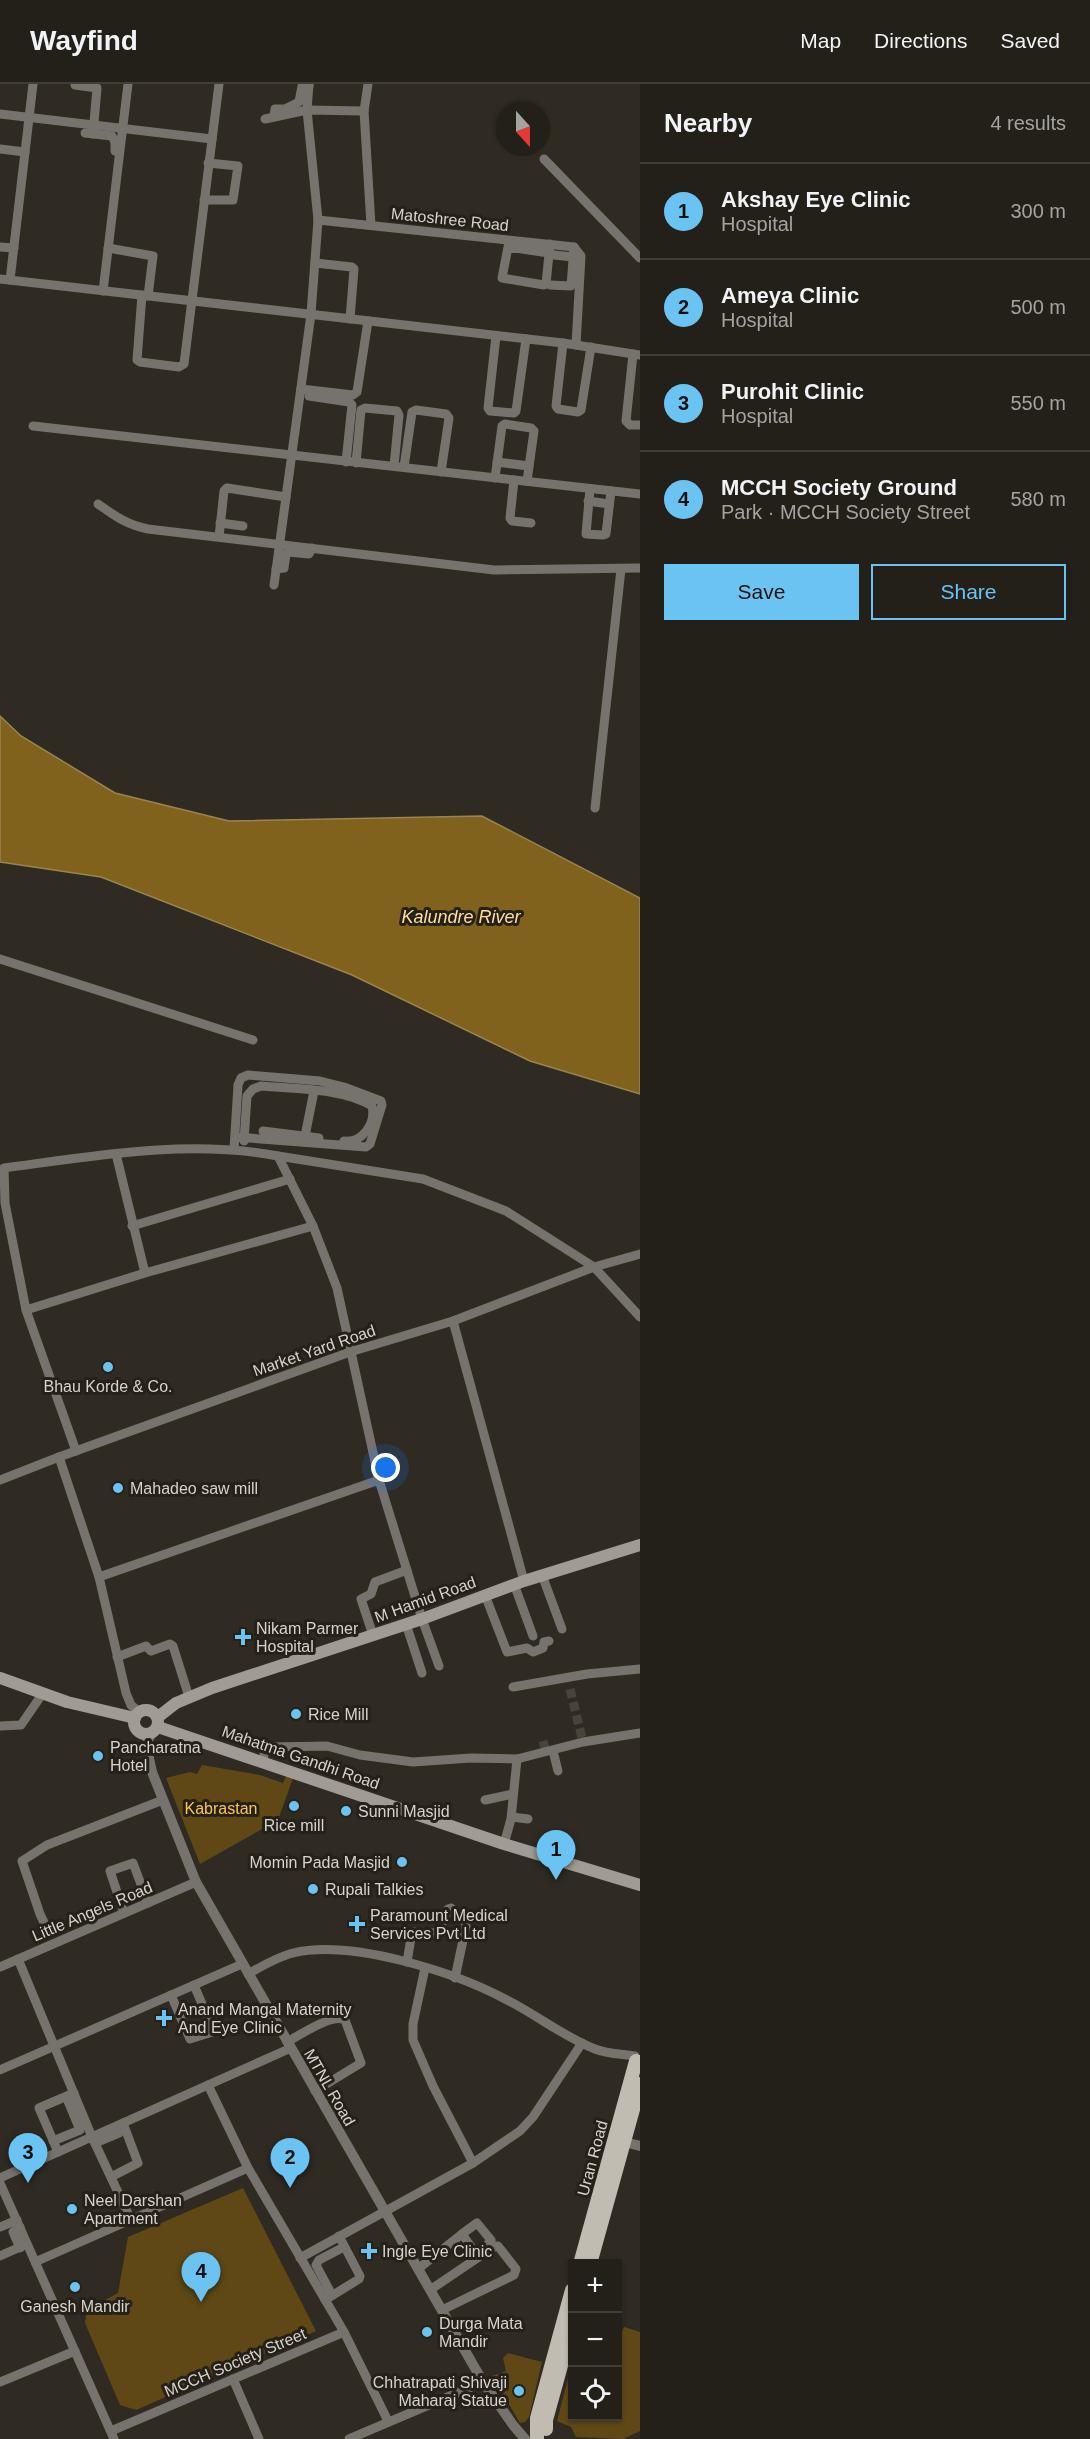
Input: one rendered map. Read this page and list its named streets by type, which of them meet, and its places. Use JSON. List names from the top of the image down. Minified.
{"streets":{"main road":["M Hamid Road","Mahatma Gandhi Road","Uran Road"],"street":["Matoshree Road","Market Yard Road","Little Angels Road","MTNL Road","MCCH Society Street"]},"crossings":[["M Hamid Road","Mahatma Gandhi Road"],["M Hamid Road","MTNL Road"],["Mahatma Gandhi Road","MTNL Road"],["Little Angels Road","MTNL Road"]],"water":["Kalundre River"],"parks":["Kabrastan"],"places":{"other":["Bhau Korde & Co.","Mahadeo saw mill","Rice Mill","Pancharatna Hotel","Rice mill","Sunni Masjid","Momin Pada Masjid","Rupali Talkies","Neel Darshan Apartment","Ganesh Mandir","Durga Mata Mandir","Chhatrapati Shivaji Maharaj Statue"],"health":["Nikam Parmer Hospital","Paramount Medical Services Pvt Ltd","Anand Mangal Maternity And Eye Clinic","Ingle Eye Clinic"]},"north":"bottom","page":{"header":"Wayfind","nav":["Map","Directions","Saved"],"heading":["Nearby","4 results"],"list":[{"mark":"1","name":"Akshay Eye Clinic","note":"Hospital","value":"300 m"},{"mark":"2","name":"Ameya Clinic","note":"Hospital","value":"500 m"},{"mark":"3","name":"Purohit Clinic","note":"Hospital","value":"550 m"},{"mark":"4","name":"MCCH Society Ground","note":"Park · MCCH Society Street","value":"580 m"}],"buttons":["Save","Share"],"pins":["1","3","2","4"],"map_buttons":["+","−"]}}
